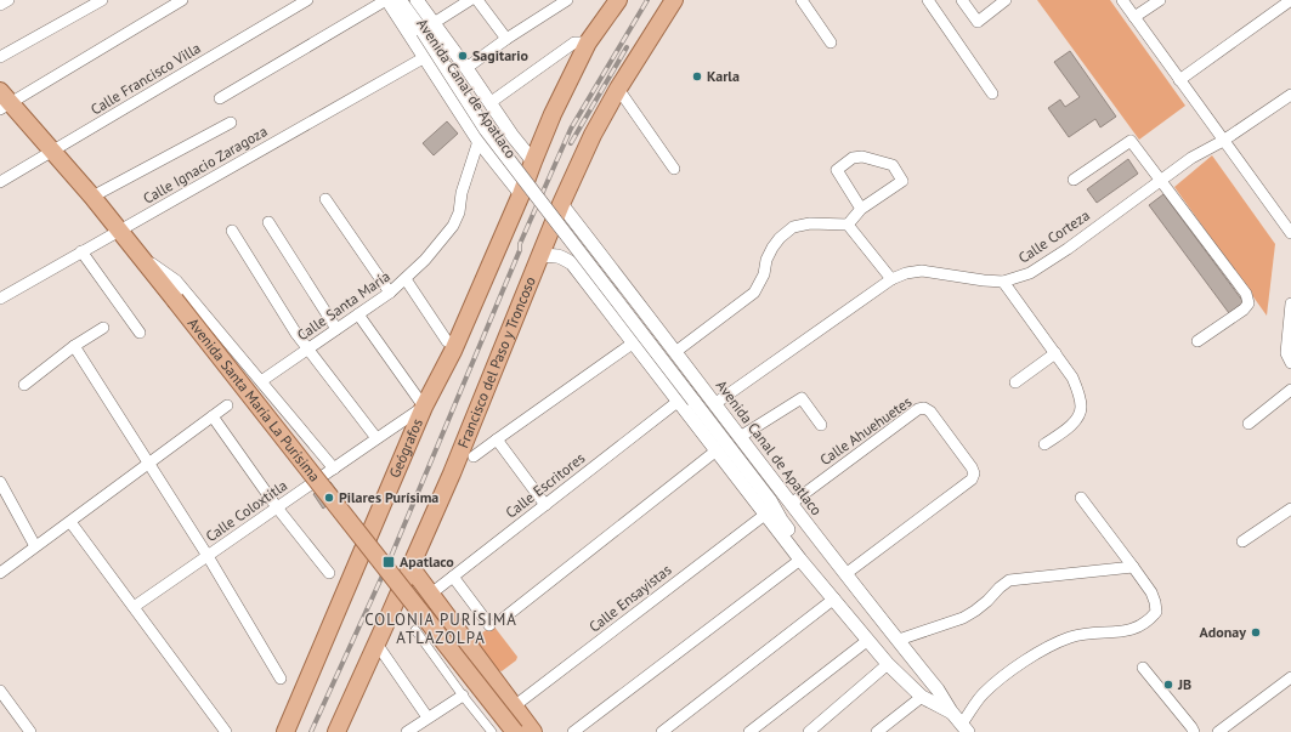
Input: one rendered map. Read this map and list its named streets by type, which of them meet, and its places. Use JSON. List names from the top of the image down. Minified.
{"streets":{"main road":["Francisco del Paso y Troncoso","Avenida Santa María La Purísima","Geógrafos"],"street":["Calle Francisco Villa","Avenida Canal de Apatlaco","Calle Ignacio Zaragoza","Calle Corteza","Calle Santa María","Calle Ahuehuetes","Calle Escritores","Calle Coloxtitla","Calle Ensayistas"]},"crossings":[["Calle Francisco Villa","Avenida Santa María La Purísima"],["Avenida Canal de Apatlaco","Calle Ignacio Zaragoza"],["Avenida Canal de Apatlaco","Calle Corteza"],["Avenida Canal de Apatlaco","Calle Santa María"],["Avenida Canal de Apatlaco","Francisco del Paso y Troncoso"],["Avenida Canal de Apatlaco","Calle Ahuehuetes"],["Avenida Canal de Apatlaco","Geógrafos"],["Avenida Canal de Apatlaco","Calle Escritores"],["Avenida Canal de Apatlaco","Calle Ensayistas"],["Calle Ignacio Zaragoza","Avenida Santa María La Purísima"],["Calle Santa María","Avenida Santa María La Purísima"],["Avenida Santa María La Purísima","Calle Coloxtitla"],["Geógrafos","Calle Coloxtitla"]],"districts":["COLONIA PURÍSIMA ATLAZOLPA"],"places":{"other":["Sagitario","Karla","Pilares Purísima","Adonay","JB"],"transit":["Apatlaco"]}}
